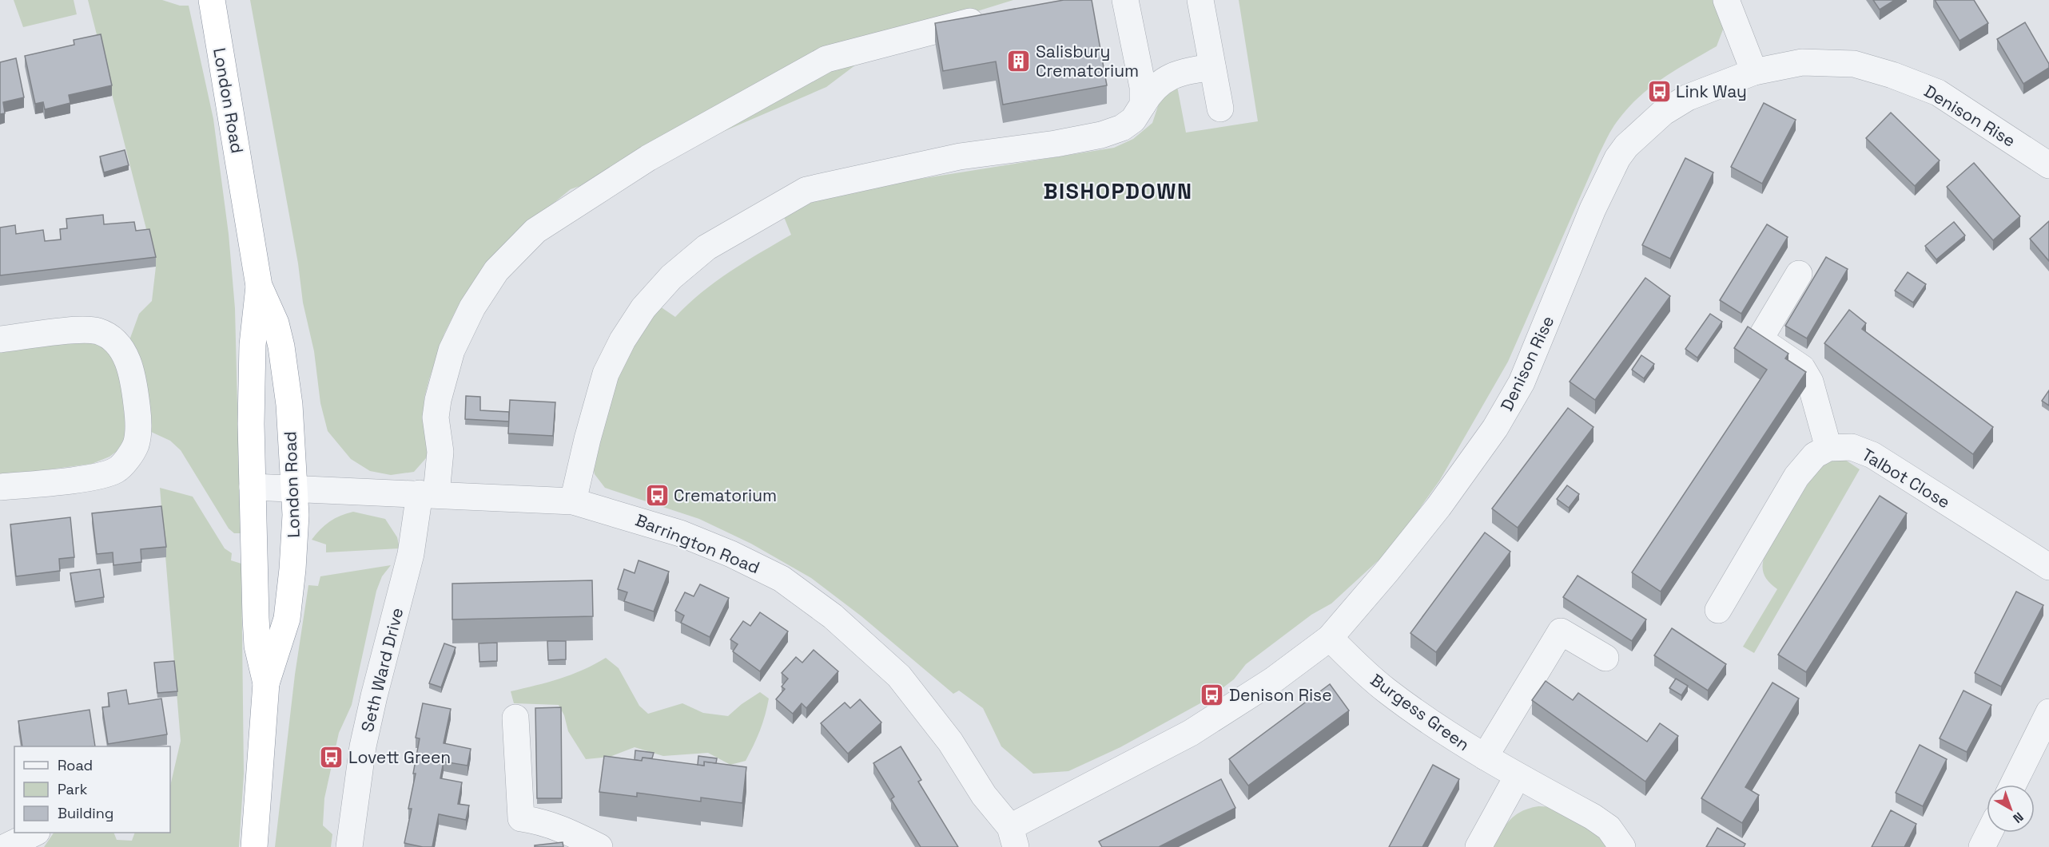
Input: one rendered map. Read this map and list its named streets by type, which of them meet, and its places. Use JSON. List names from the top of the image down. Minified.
{"streets":{"highway":["London Road"],"street":["Denison Rise","Talbot Close","Barrington Road","Seth Ward Drive","Burgess Green"]},"crossings":[["London Road","Barrington Road"],["Denison Rise","Barrington Road"],["Denison Rise","Burgess Green"],["Barrington Road","Seth Ward Drive"]],"districts":["BISHOPDOWN"],"places":{"building":["Salisbury Crematorium"],"bus stop":["Link Way","Crematorium","Denison Rise","Lovett Green"]},"legend":["Road","Park","Building"],"north":"bottom right"}
